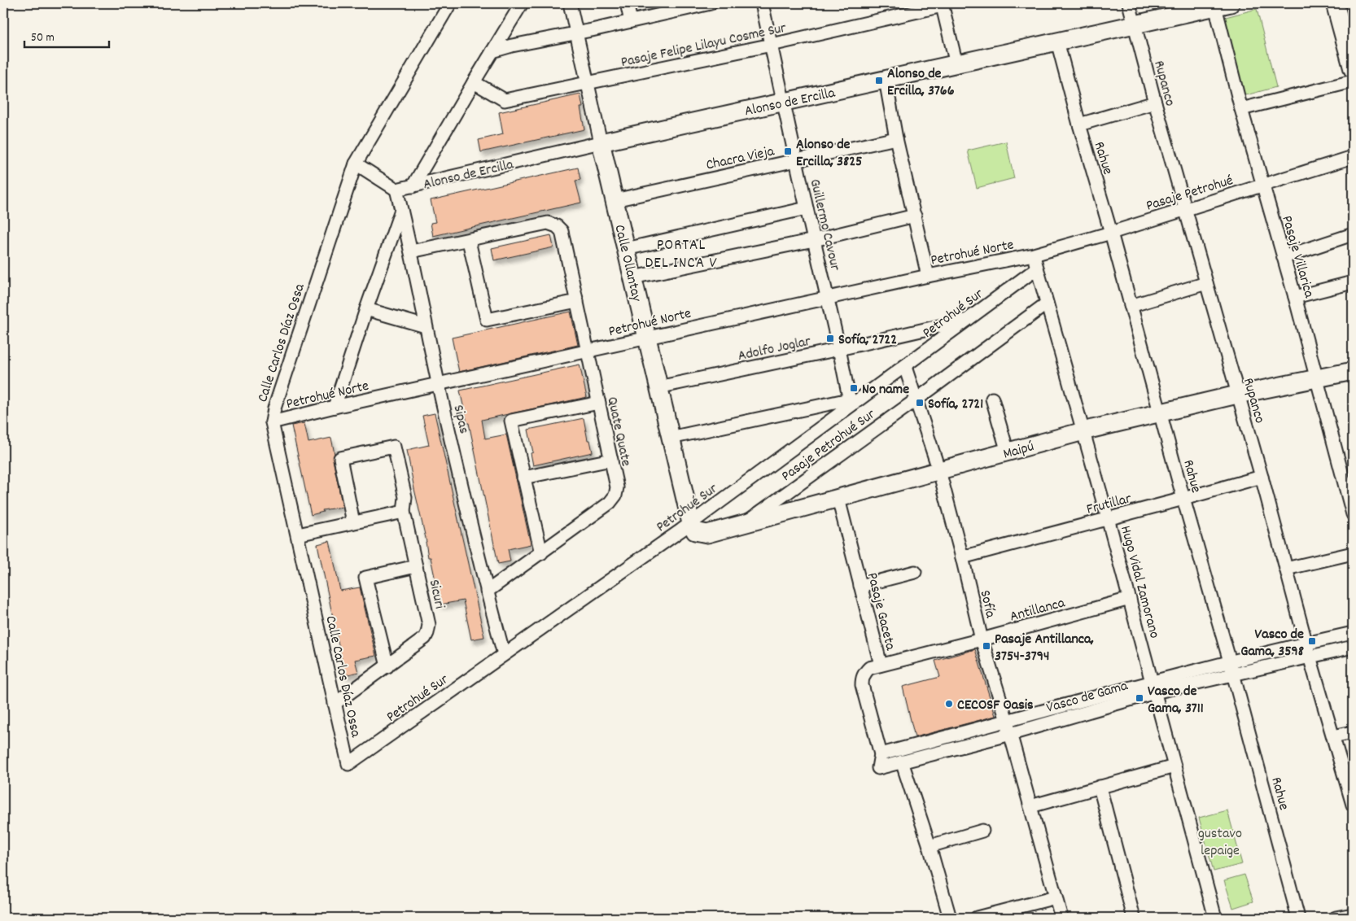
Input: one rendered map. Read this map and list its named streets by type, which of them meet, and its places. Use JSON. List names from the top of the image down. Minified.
{"streets":{"street":["Pasaje Felipe Lilayu Cosme Sur","Rupanco","Alonso de Ercilla","Chacra Vieja","Rahue","Pasaje Petrohué","Guillermo Cavour","Petrohué Norte","Pasaje Villarica","Calle Ollantay","Petrohué Sur","Calle Carlos Díaz Ossa","Adolfo Joglar","Sipas","Quate Quate","Pasaje Petrohué Sur","Maipú","Frutillar","Hugo Vidal Zamorano","Sicuri","Sofía","Antillanca","Pasaje Gaceta","Vasco de Gama"]},"crossings":[["Pasaje Felipe Lilayu Cosme Sur","Guillermo Cavour"],["Pasaje Felipe Lilayu Cosme Sur","Calle Ollantay"],["Rupanco","Alonso de Ercilla"],["Rupanco","Pasaje Petrohué"],["Rupanco","Maipú"],["Rupanco","Frutillar"],["Rupanco","Vasco de Gama"],["Alonso de Ercilla","Rahue"],["Alonso de Ercilla","Guillermo Cavour"],["Alonso de Ercilla","Pasaje Villarica"],["Alonso de Ercilla","Calle Ollantay"],["Alonso de Ercilla","Sipas"],["Chacra Vieja","Guillermo Cavour"],["Chacra Vieja","Calle Ollantay"],["Rahue","Pasaje Petrohué"],["Rahue","Maipú"],["Rahue","Frutillar"],["Rahue","Vasco de Gama"],["Pasaje Petrohué","Petrohué Norte"],["Pasaje Petrohué","Pasaje Villarica"],["Pasaje Petrohué","Hugo Vidal Zamorano"],["Guillermo Cavour","Petrohué Norte"],["Guillermo Cavour","Petrohué Sur"],["Guillermo Cavour","Adolfo Joglar"],["Petrohué Norte","Calle Ollantay"],["Petrohué Norte","Calle Carlos Díaz Ossa"],["Petrohué Norte","Sipas"],["Petrohué Norte","Quate Quate"],["Petrohué Norte","Hugo Vidal Zamorano"],["Pasaje Villarica","Maipú"],["Calle Ollantay","Petrohué Sur"],["Calle Ollantay","Adolfo Joglar"],["Calle Ollantay","Maipú"],["Petrohué Sur","Calle Carlos Díaz Ossa"],["Petrohué Sur","Adolfo Joglar"],["Petrohué Sur","Sipas"],["Petrohué Sur","Maipú"],["Petrohué Sur","Hugo Vidal Zamorano"],["Petrohué Sur","Sofía"],["Calle Carlos Díaz Ossa","Sicuri"],["Sipas","Quate Quate"],["Pasaje Petrohué Sur","Maipú"],["Pasaje Petrohué Sur","Hugo Vidal Zamorano"],["Pasaje Petrohué Sur","Sofía"],["Maipú","Hugo Vidal Zamorano"],["Maipú","Sofía"],["Maipú","Pasaje Gaceta"],["Frutillar","Hugo Vidal Zamorano"],["Frutillar","Sofía"],["Hugo Vidal Zamorano","Antillanca"],["Hugo Vidal Zamorano","Vasco de Gama"],["Sofía","Antillanca"],["Sofía","Vasco de Gama"],["Antillanca","Pasaje Gaceta"],["Pasaje Gaceta","Vasco de Gama"]],"districts":["PORTAL DEL INCA V"],"parks":["gustavo lepaige"],"places":{"transit":["Alonso de Ercilla, 3766","Alonso de Ercilla, 3825","Sofía, 2722","No name","Sofía, 2721","Vasco de Gama, 3598","Pasaje Antillanca, 3754-3794","Vasco de Gama, 3711"],"other":["CECOSF Oasis"]},"scale_bar":"50 m"}
